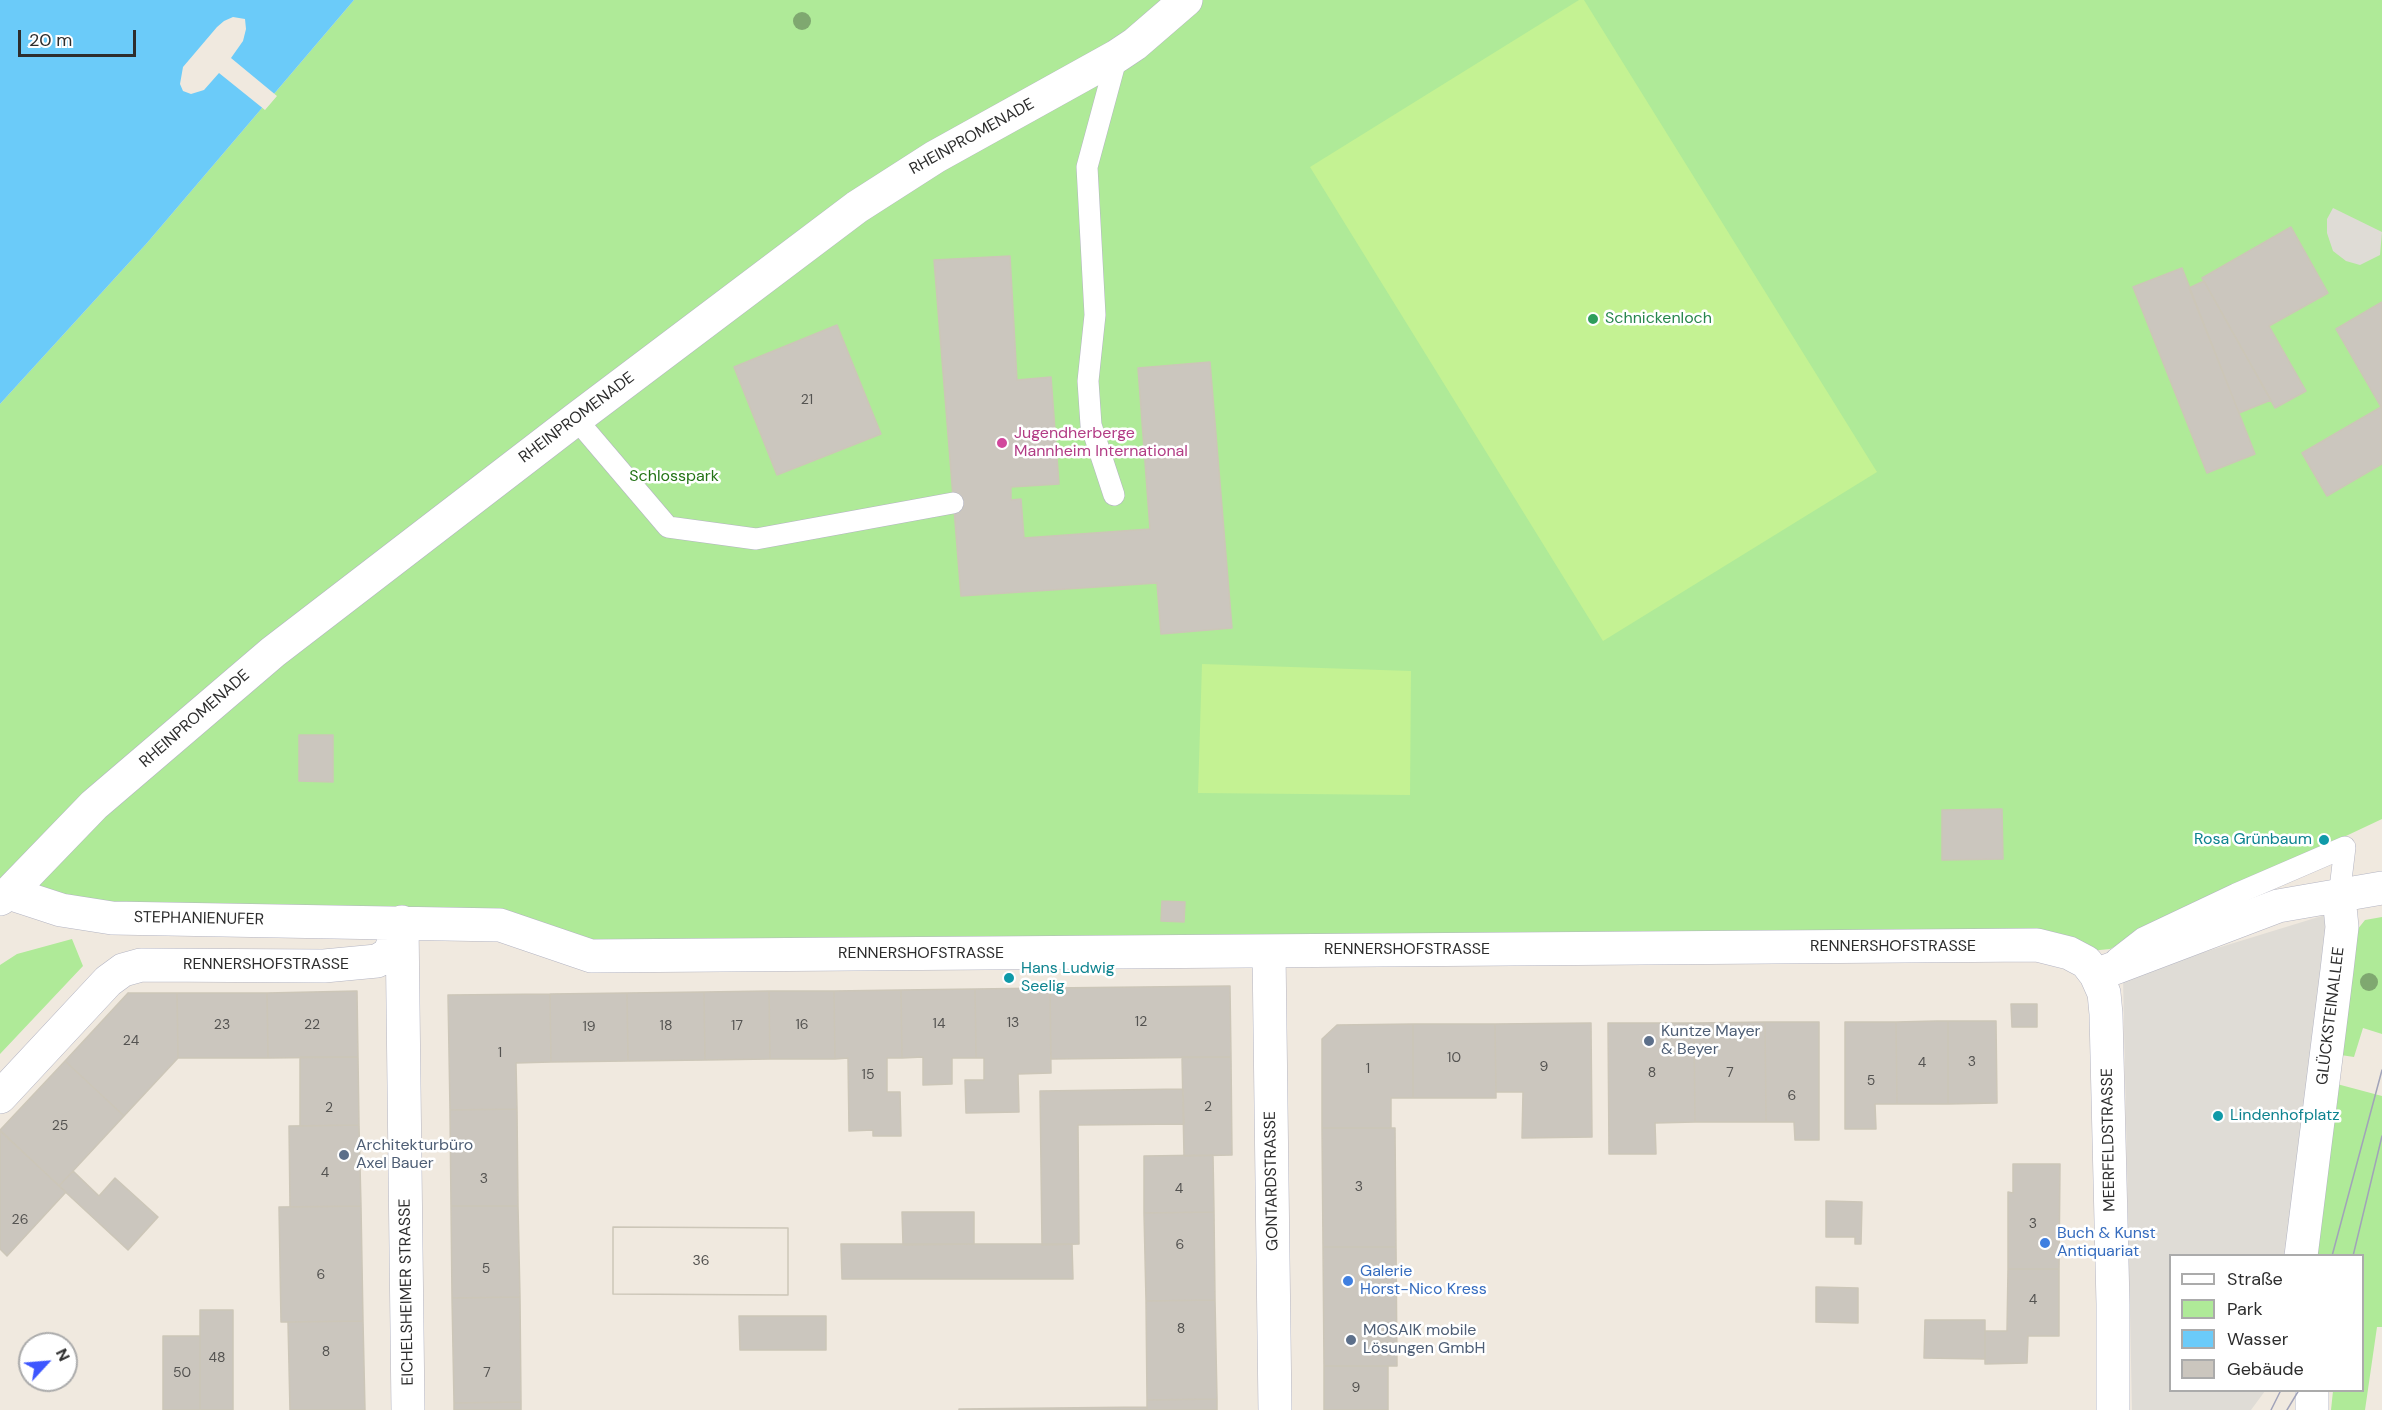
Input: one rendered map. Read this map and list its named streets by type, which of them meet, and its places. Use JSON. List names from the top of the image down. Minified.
{"streets":{"street":["RHEINPROMENADE","STEPHANIENUFER","RENNERSHOFSTRASSE","GLÜCKSTEINALLEE","MEERFELDSTRASSE","GONTARDSTRASSE","EICHELSHEIMER STRASSE"]},"crossings":[["RHEINPROMENADE","STEPHANIENUFER"],["STEPHANIENUFER","RENNERSHOFSTRASSE"],["STEPHANIENUFER","EICHELSHEIMER STRASSE"],["RENNERSHOFSTRASSE","GLÜCKSTEINALLEE"],["RENNERSHOFSTRASSE","MEERFELDSTRASSE"],["RENNERSHOFSTRASSE","GONTARDSTRASSE"],["RENNERSHOFSTRASSE","EICHELSHEIMER STRASSE"],["GLÜCKSTEINALLEE","MEERFELDSTRASSE"]],"parks":["Schlosspark"],"places":["Schnickenloch","Jugendherberge Mannheim International","Rosa Grünbaum","Hans Ludwig Seelig","Kuntze Mayer & Beyer","Lindenhofplatz","Architekturbüro Axel Bauer","Buch & Kunst Antiquariat","Galerie Horst-Nico Kress","MOSAIK mobile Lösungen GmbH"],"house_numbers":["21","12","13","14","23","22","16","18","17","19","24","1","10","3","4","9","1","8","7","15","5","6","2","2","25","4","3","3","4","26","3","6","36","5","6","4","8","8","48","50","7","9"],"legend":["Straße","Park","Wasser","Gebäude"],"scale_bar":"20 m","north":"top right"}
